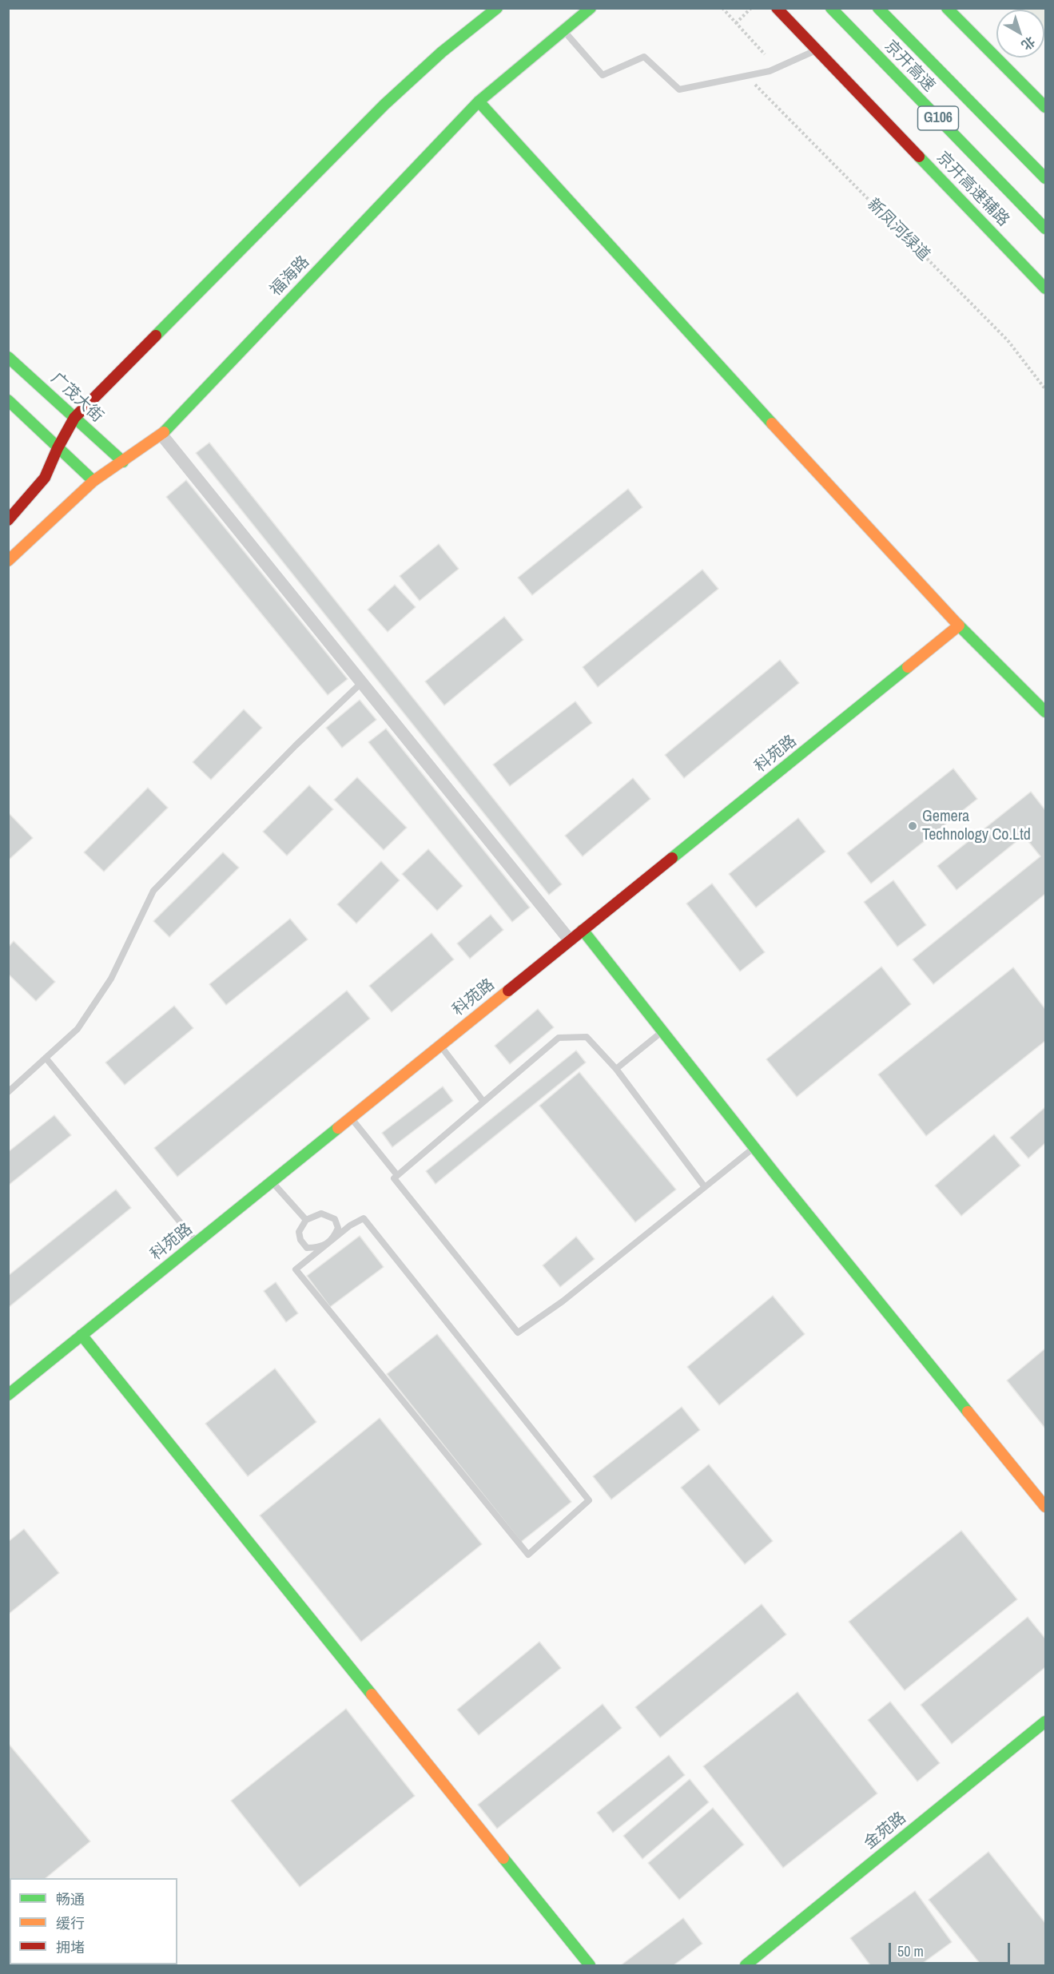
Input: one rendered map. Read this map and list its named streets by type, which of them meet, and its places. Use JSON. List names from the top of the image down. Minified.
{"streets":{"main road":["京开高速","G106","京开高速辅路","福海路","广茂大街","科苑路","金苑路"],"path":["新凤河绿道"]},"crossings":[["福海路","广茂大街"]],"places":["Gemera Technology Co.Ltd"],"legend":["畅通","缓行","拥堵"],"scale_bar":"50 m","north":"bottom right"}
